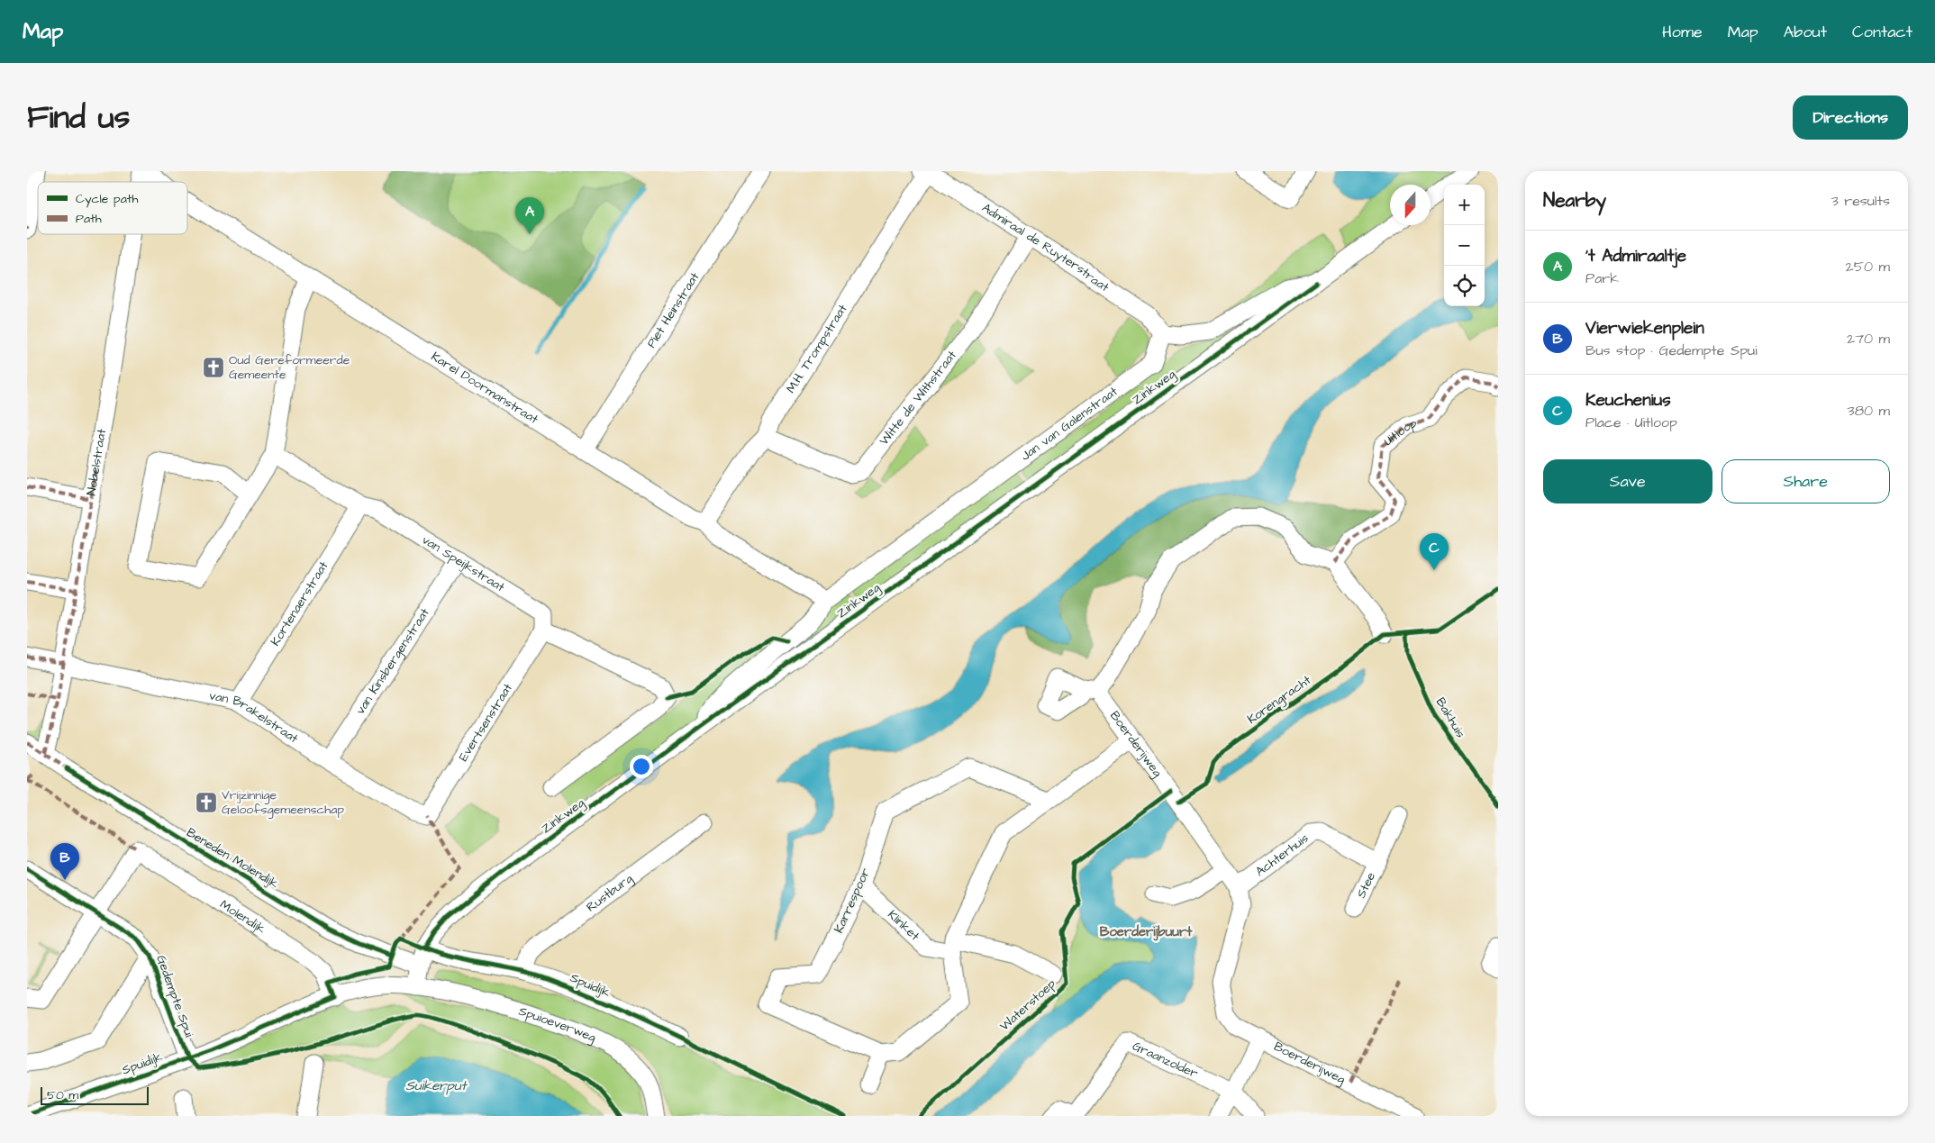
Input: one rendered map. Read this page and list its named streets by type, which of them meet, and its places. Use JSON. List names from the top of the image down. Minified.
{"streets":{"street":["Admiraal de Ruyterstraat","Piet Heinstraat","M.H. Trompstraat","Zinkweg","Karel Doormanstraat","Witte de Withstraat","Jan van Galenstraat","Uitloop","Nobelstraat","van Speijkstraat","Kortenaerstraat","van Kinsbergenstraat","van Brakelstraat","Evertsenstraat","Boerderijweg","Achterhuis","Beneden Molendijk","Stee","Rustburg","Karrespoor","Molendijk","Klinket","Spuidijk","Gedempte Spui","Spuioeverweg","Graanzolder"],"cycle path":["Korengracht","Bakhuis","Waterstoep"]},"crossings":[["Admiraal de Ruyterstraat","M.H. Trompstraat"],["Admiraal de Ruyterstraat","Witte de Withstraat"],["Admiraal de Ruyterstraat","Jan van Galenstraat"],["Piet Heinstraat","Karel Doormanstraat"],["M.H. Trompstraat","Karel Doormanstraat"],["M.H. Trompstraat","Witte de Withstraat"],["Zinkweg","Karel Doormanstraat"],["Zinkweg","Jan van Galenstraat"],["Zinkweg","Spuidijk"],["Karel Doormanstraat","Jan van Galenstraat"],["Uitloop","Boerderijweg"],["Nobelstraat","van Brakelstraat"],["Nobelstraat","Beneden Molendijk"],["van Speijkstraat","Kortenaerstraat"],["van Speijkstraat","van Kinsbergenstraat"],["van Speijkstraat","Evertsenstraat"],["Kortenaerstraat","van Brakelstraat"],["van Kinsbergenstraat","van Brakelstraat"],["van Brakelstraat","Evertsenstraat"],["Boerderijweg","Achterhuis"],["Achterhuis","Stee"],["Rustburg","Spuidijk"],["Karrespoor","Klinket"],["Molendijk","Spuidijk"],["Molendijk","Gedempte Spui"],["Spuidijk","Gedempte Spui"],["Spuidijk","Spuioeverweg"]],"districts":["Boerderijbuurt"],"water":["Suikerput"],"places":{"church":["Oud Gereformeerde Gemeente","Vrijzinnige Geloofsgemeenschap"]},"legend":["Cycle path","Path"],"scale_bar":"50 m","north":"bottom","page":{"header":"Map","nav":["Home","Map","About","Contact"],"title":"Find us","buttons":["Directions",["Save","Share"]],"heading":["Nearby","3 results"],"map_buttons":["+","−"],"pins":["A","C","B"],"list":[{"mark":"A","name":"'t Admiraaltje","note":"Park","value":"250 m"},{"mark":"B","name":"Vierwiekenplein","note":"Bus stop · Gedempte Spui","value":"270 m"},{"mark":"C","name":"Keuchenius","note":"Place · Uitloop","value":"380 m"}],"scale":"50 m"}}
